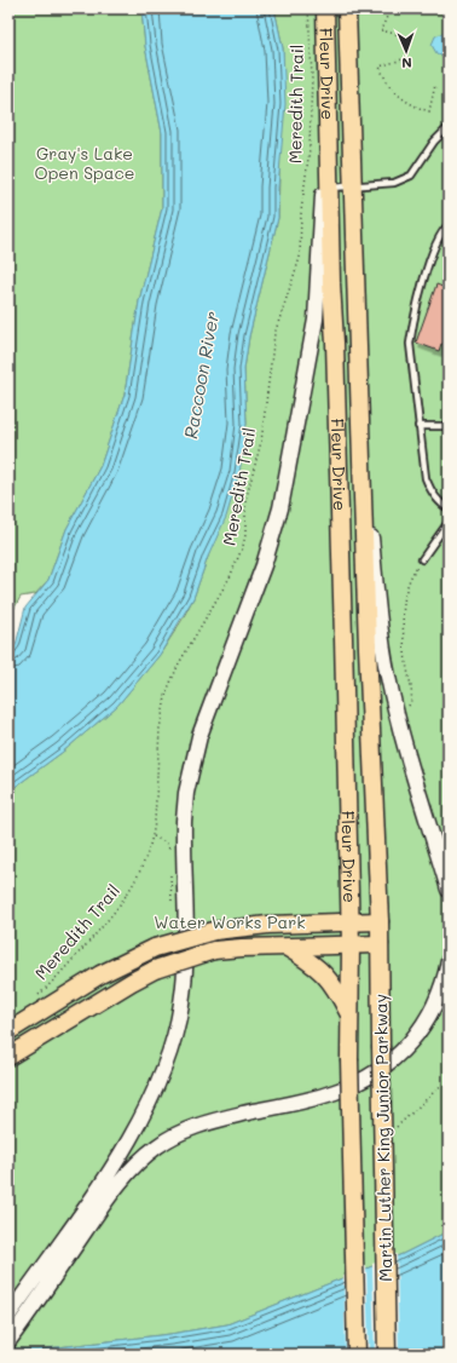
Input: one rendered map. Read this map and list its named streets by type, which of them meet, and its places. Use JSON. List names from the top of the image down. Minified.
{"streets":{"main road":["Fleur Drive","Martin Luther King Junior Parkway"],"path":["Meredith Trail"]},"crossings":[["Fleur Drive","Martin Luther King Junior Parkway"]],"water":["Raccoon River"],"parks":["Gray's Lake Open Space","Water Works Park"],"north":"bottom"}
